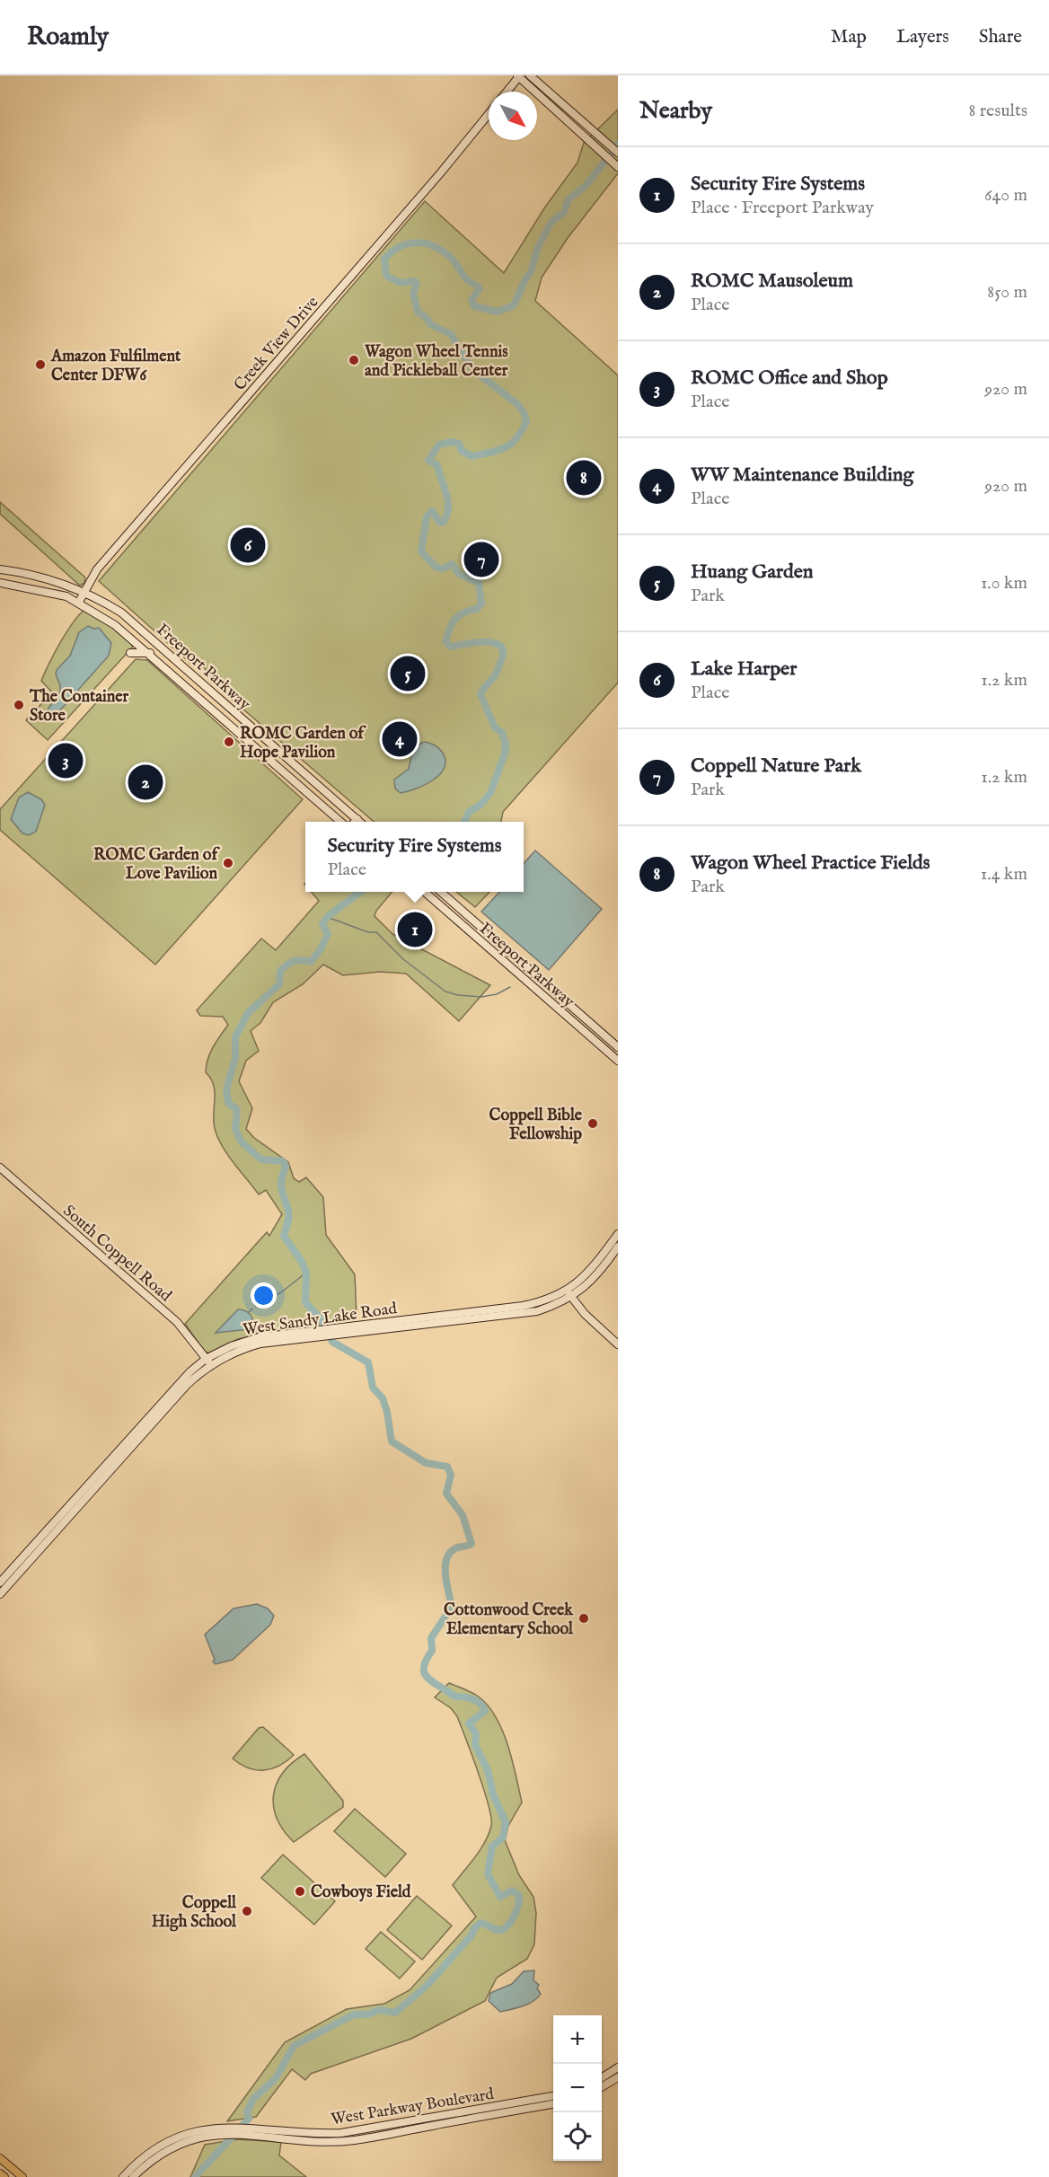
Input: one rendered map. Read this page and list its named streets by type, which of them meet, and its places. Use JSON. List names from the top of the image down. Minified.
{"streets":{"main road":["Creek View Drive","Freeport Parkway","South Coppell Road","West Sandy Lake Road","West Parkway Boulevard"]},"crossings":[["Creek View Drive","Freeport Parkway"],["South Coppell Road","West Sandy Lake Road"]],"places":["Wagon Wheel Tennis and Pickleball Center","Amazon Fulfilment Center DFW6","The Container Store","ROMC Garden of Hope Pavilion","ROMC Garden of Love Pavilion","Coppell Bible Fellowship","Cottonwood Creek Elementary School","Cowboys Field","Coppell High School"],"north":"bottom right","page":{"header":"Roamly","nav":["Map","Layers","Share"],"heading":["Nearby","8 results"],"list":[{"mark":"1","name":"Security Fire Systems","note":"Place · Freeport Parkway","value":"640 m"},{"mark":"2","name":"ROMC Mausoleum","note":"Place","value":"850 m"},{"mark":"3","name":"ROMC Office and Shop","note":"Place","value":"920 m"},{"mark":"4","name":"WW Maintenance Building","note":"Place","value":"920 m"},{"mark":"5","name":"Huang Garden","note":"Park","value":"1.0 km"},{"mark":"6","name":"Lake Harper","note":"Place","value":"1.2 km"},{"mark":"7","name":"Coppell Nature Park","note":"Park","value":"1.2 km"},{"mark":"8","name":"Wagon Wheel Practice Fields","note":"Park","value":"1.4 km"}],"pins":["8","6","7","5","4","3","2","1"],"popup":["Security Fire Systems","Place"],"map_buttons":["+","−"]}}
